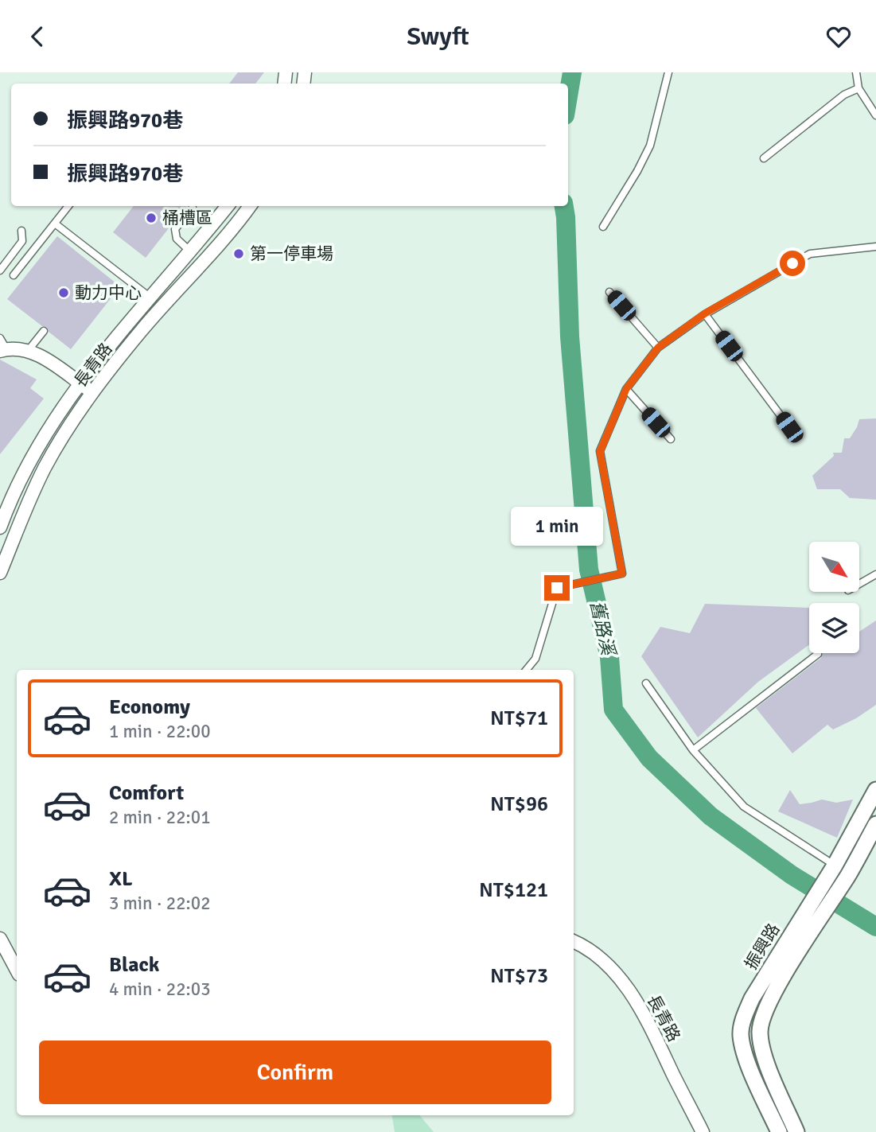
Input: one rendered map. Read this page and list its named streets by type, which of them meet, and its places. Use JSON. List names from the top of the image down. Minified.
{"streets":{"street":["長青路","振興路"]},"water":["舊路溪"],"places":["桶槽區","第一停車場","動力中心"],"north":"bottom right","page":{"header":"Swyft","banner":["振興路970巷","振興路970巷"],"bubble":"1 min","list":[{"name":"Economy","note":"1 min · 22:00","value":"NT$71"},{"name":"Comfort","note":"2 min · 22:01","value":"NT$96"},{"name":"XL","note":"3 min · 22:02","value":"NT$121"},{"name":"Black","note":"4 min · 22:03","value":"NT$73"}],"buttons":"Confirm"}}
